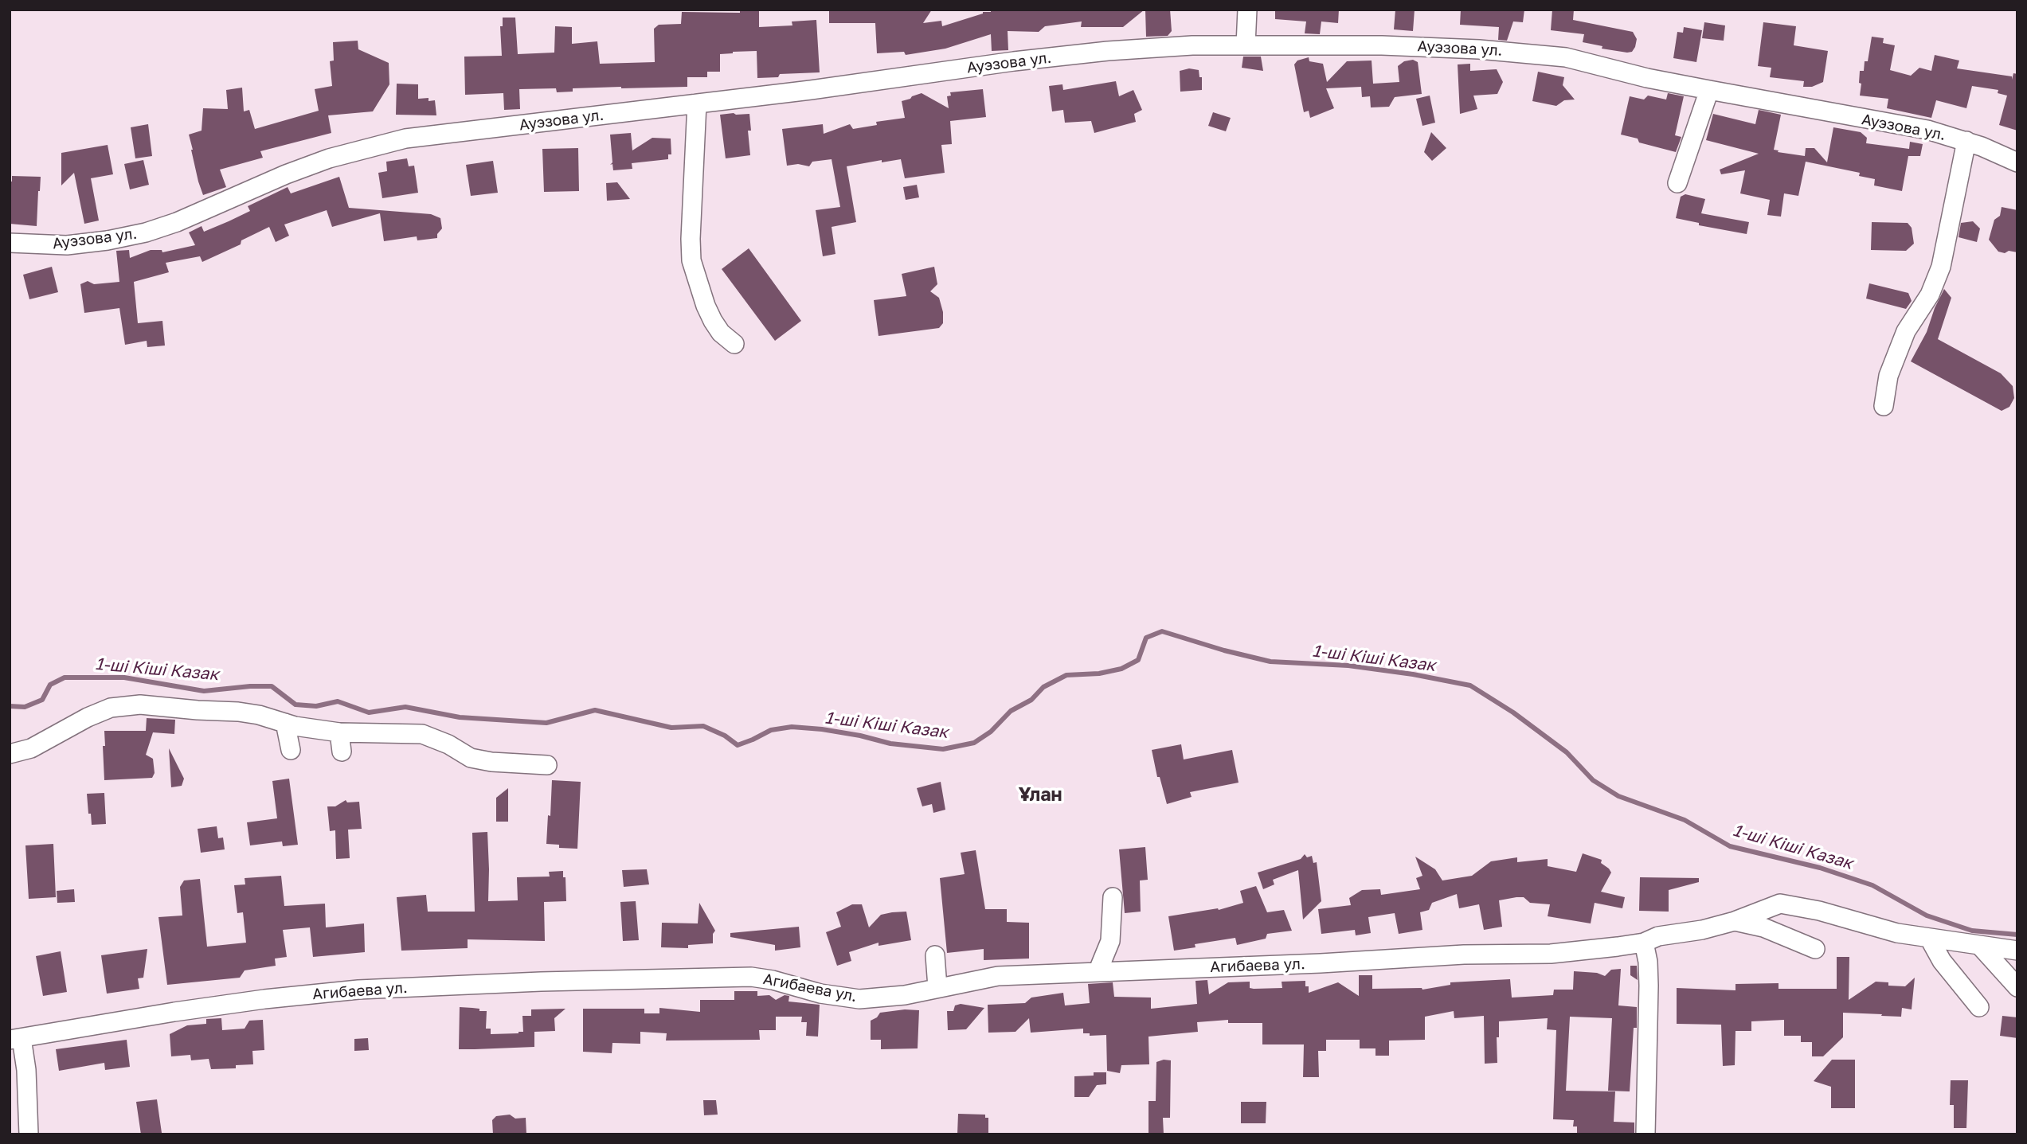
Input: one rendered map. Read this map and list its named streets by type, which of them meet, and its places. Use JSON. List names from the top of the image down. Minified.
{"streets":{"street":["Ауэзова ул.","Агибаева ул."]},"districts":["Ұлан"],"water":["1-ші Кіші Казак"]}
